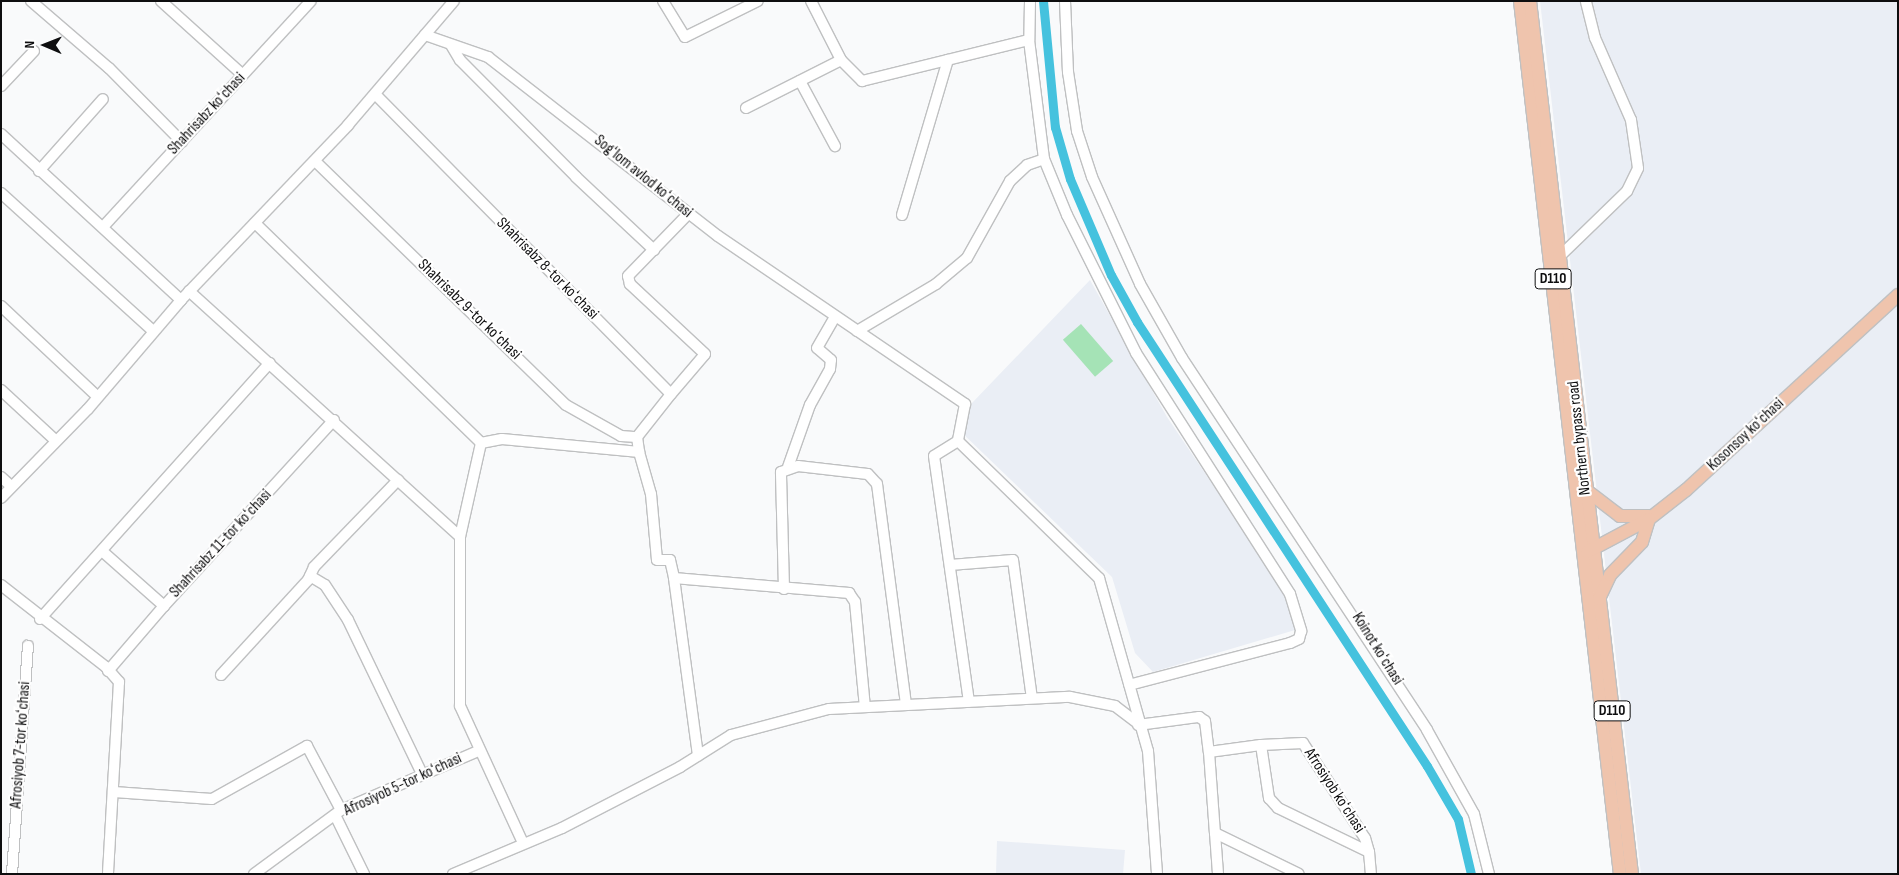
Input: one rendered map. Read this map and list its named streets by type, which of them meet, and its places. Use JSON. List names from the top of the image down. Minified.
{"streets":{"main road":["D110","Kosonsoy koʻchasi","Northern bypass road"],"street":["Shahrisabz koʻchasi","Sogʻlom avlod koʻchasi","Shahrisabz 8-tor koʻchasi","Shahrisabz 9-tor koʻchasi","Shahrisabz 11-tor koʻchasi","Koinot koʻchasi","Afrosiyob 7-tor koʻchasi","Afrosiyob 5-tor koʻchasi","Afrosiyob koʻchasi"]},"crossings":[["Kosonsoy koʻchasi","Northern bypass road"]],"north":"left"}
